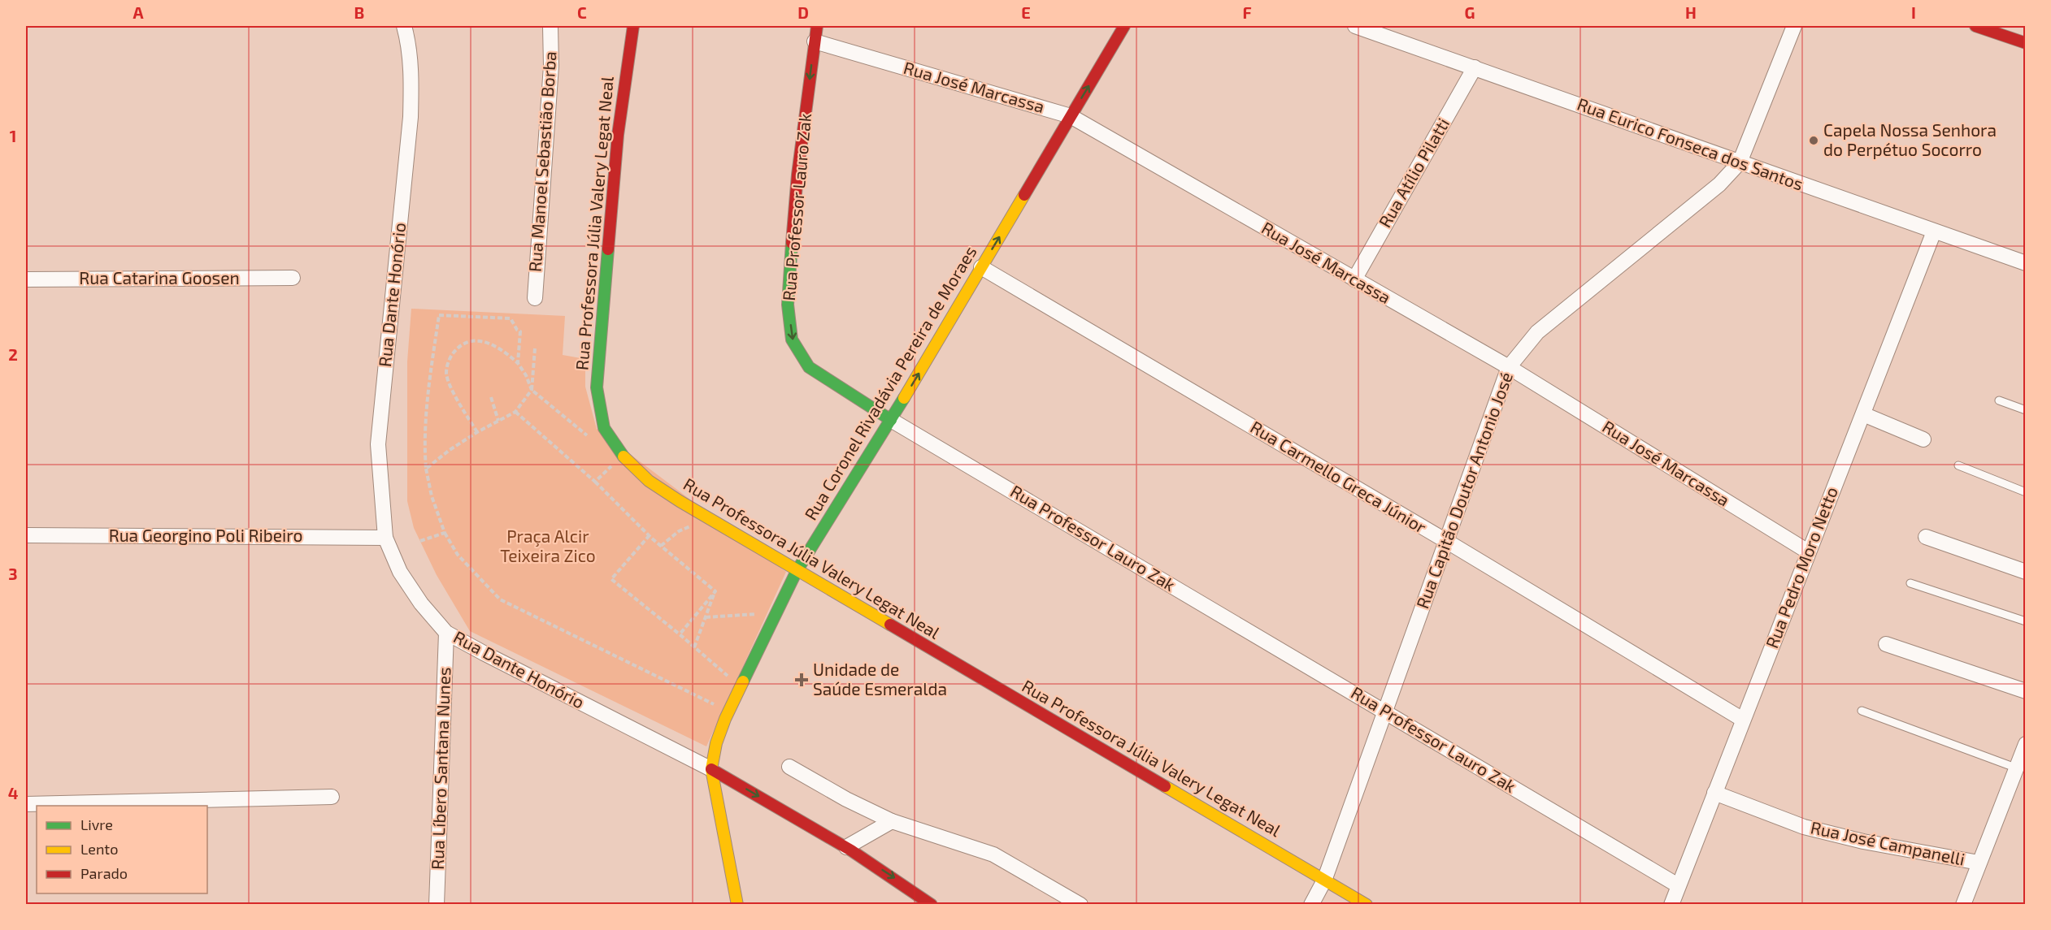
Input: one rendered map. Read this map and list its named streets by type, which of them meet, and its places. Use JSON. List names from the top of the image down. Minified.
{"streets":{"street":["Rua José Marcassa","Rua Eurico Fonseca dos Santos","Rua Manoel Sebastião Borba","Rua Atílio Pilatti","Rua Professor Lauro Zak","Rua Professora Júlia Valery Legat Neal","Rua Catarina Goosen","Rua Dante Honório","Rua Coronel Rivadávia Pereira de Moraes","Rua Carmello Greca Júnior","Rua Capitão Doutor Antonio José","Rua Georgino Poli Ribeiro","Rua Pedro Moro Netto","Rua Líbero Santana Nunes","Rua José Campanelli"]},"crossings":[["Rua José Marcassa","Rua Atílio Pilatti"],["Rua José Marcassa","Rua Professor Lauro Zak"],["Rua José Marcassa","Rua Coronel Rivadávia Pereira de Moraes"],["Rua José Marcassa","Rua Capitão Doutor Antonio José"],["Rua José Marcassa","Rua Pedro Moro Netto"],["Rua Eurico Fonseca dos Santos","Rua Atílio Pilatti"],["Rua Eurico Fonseca dos Santos","Rua Capitão Doutor Antonio José"],["Rua Eurico Fonseca dos Santos","Rua Pedro Moro Netto"],["Rua Professor Lauro Zak","Rua Coronel Rivadávia Pereira de Moraes"],["Rua Professor Lauro Zak","Rua Capitão Doutor Antonio José"],["Rua Professor Lauro Zak","Rua Pedro Moro Netto"],["Rua Professora Júlia Valery Legat Neal","Rua Coronel Rivadávia Pereira de Moraes"],["Rua Professora Júlia Valery Legat Neal","Rua Capitão Doutor Antonio José"],["Rua Dante Honório","Rua Coronel Rivadávia Pereira de Moraes"],["Rua Dante Honório","Rua Georgino Poli Ribeiro"],["Rua Dante Honório","Rua Líbero Santana Nunes"],["Rua Coronel Rivadávia Pereira de Moraes","Rua Carmello Greca Júnior"],["Rua Carmello Greca Júnior","Rua Capitão Doutor Antonio José"],["Rua Carmello Greca Júnior","Rua Pedro Moro Netto"],["Rua Pedro Moro Netto","Rua José Campanelli"]],"one_way":["Rua Coronel Rivadávia Pereira de Moraes"],"parks":["Praça Alcir Teixeira Zico"],"places":{"other":["Capela Nossa Senhora do Perpétuo Socorro"],"health":["Unidade de Saúde Esmeralda"]},"legend":["Livre","Lento","Parado"],"grid":{"columns":["A","B","C","D","E","F","G","H","I"],"rows":["1","2","3","4"]}}
